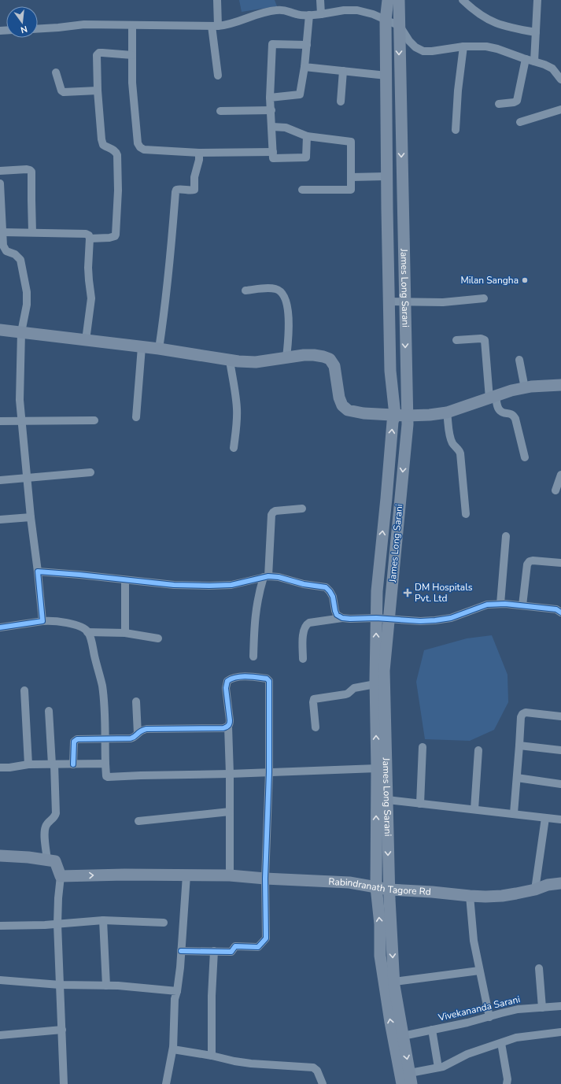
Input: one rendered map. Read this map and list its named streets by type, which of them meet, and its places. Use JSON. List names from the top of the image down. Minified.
{"streets":{"main road":["James Long Sarani","Rabindranath Tagore Rd"],"street":["Vivekananda Sarani"]},"crossings":[["James Long Sarani","Rabindranath Tagore Rd"],["James Long Sarani","Vivekananda Sarani"]],"places":{"other":["Milan Sangha"],"health":["DM Hospitals Pvt. Ltd"]},"north":"bottom"}
